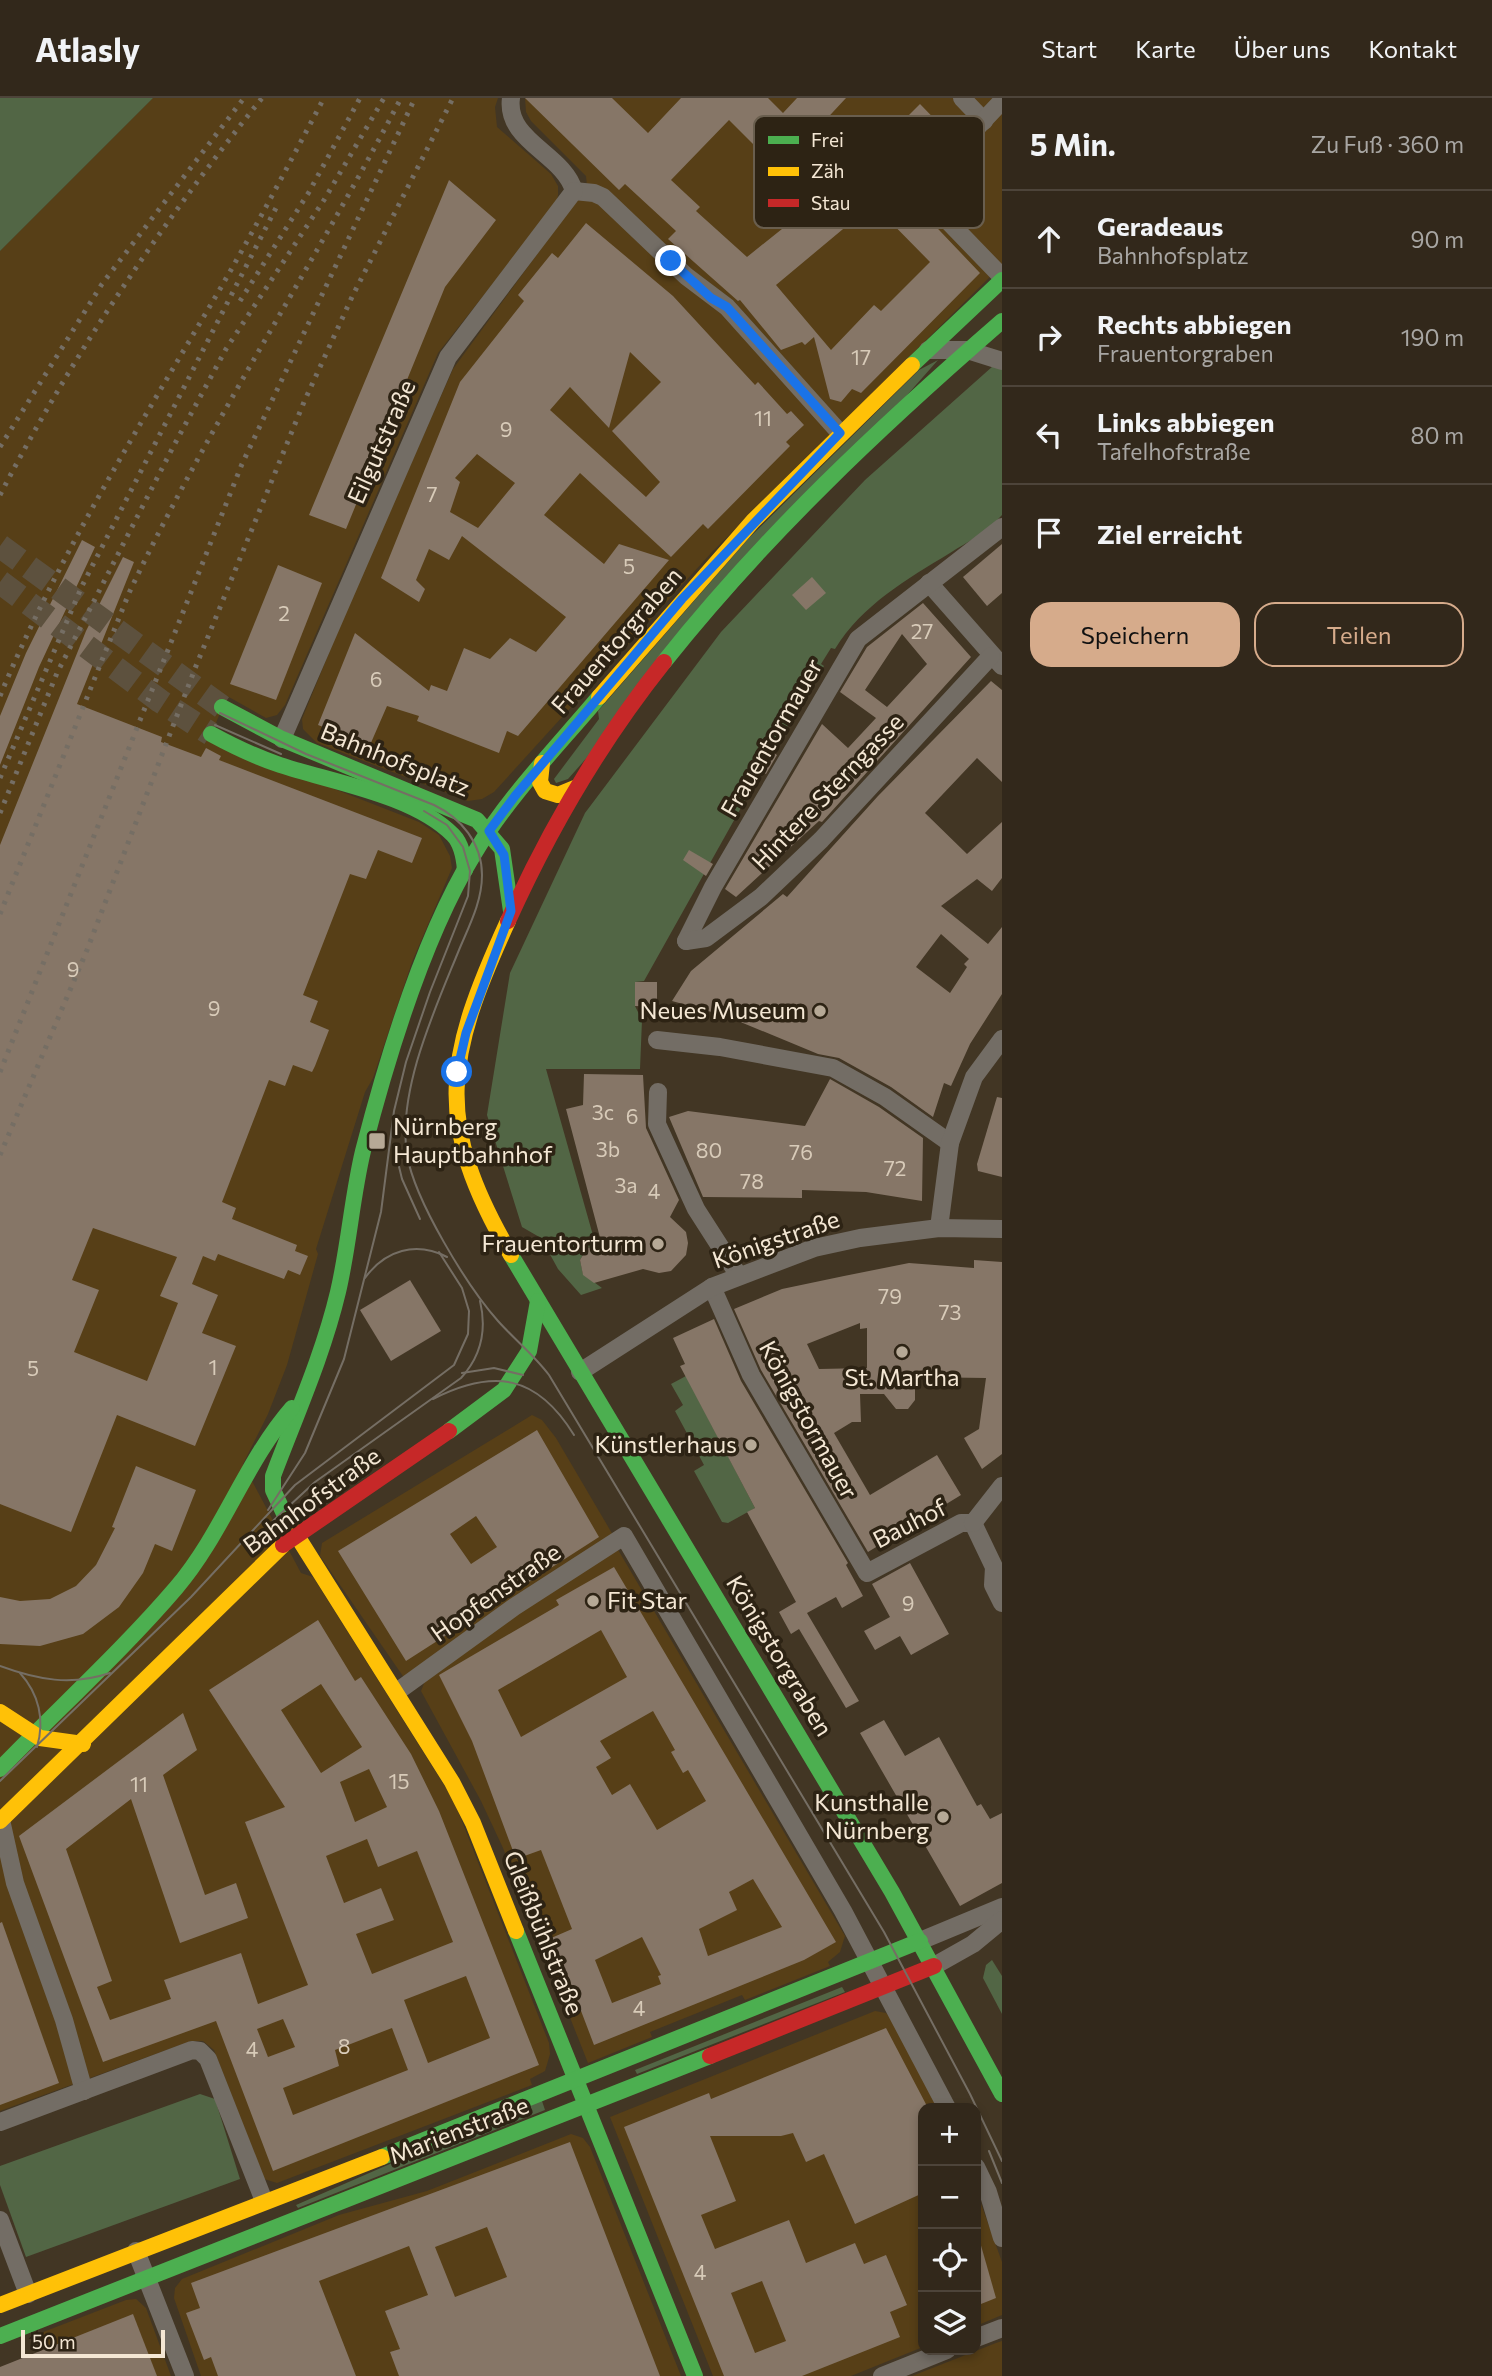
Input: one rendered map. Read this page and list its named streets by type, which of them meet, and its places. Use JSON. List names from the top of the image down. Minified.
{"streets":{"main road":["Frauentorgraben","Bahnhofsplatz","Bahnhofstraße","Königstorgraben","Gleißbühlstraße","Marienstraße"],"street":["Eilgutstraße","Frauentormauer","Hintere Sterngasse","Königstraße","Königstormauer","Bauhof","Hopfenstraße"]},"crossings":[["Eilgutstraße","Bahnhofsplatz"],["Frauentorgraben","Bahnhofsplatz"],["Frauentormauer","Hintere Sterngasse"],["Bahnhofsplatz","Königstraße"],["Bahnhofsplatz","Bahnhofstraße"],["Bahnhofsplatz","Königstorgraben"],["Königstraße","Königstormauer"],["Königstraße","Königstorgraben"],["Königstormauer","Bauhof"],["Bahnhofstraße","Gleißbühlstraße"],["Hopfenstraße","Gleißbühlstraße"],["Hopfenstraße","Marienstraße"],["Königstorgraben","Marienstraße"],["Gleißbühlstraße","Marienstraße"]],"places":{"other":["Neues Museum","Frauentorturm","St. Martha","Künstlerhaus","Fit Star","Kunsthalle Nürnberg"],"transit":["Nürnberg Hauptbahnhof"]},"house_numbers":["17","11","9","7","5","2","27","6","9","9","3c","6","3b","80","76","72","78","3a","4","79","73","1","5","9","15","11","4","8","4","4"],"legend":["Frei","Zäh","Stau"],"scale_bar":"50 m","page":{"header":"Atlasly","nav":["Start","Karte","Über uns","Kontakt"],"heading":["5 Min.","Zu Fuß · 360 m"],"list":[["Geradeaus","Bahnhofsplatz","90 m"],["Rechts abbiegen","Frauentorgraben","190 m"],["Links abbiegen","Tafelhofstraße","80 m"],"Ziel erreicht"],"buttons":["Speichern","Teilen"],"map_buttons":["+","−"],"scale":"50 m"}}
